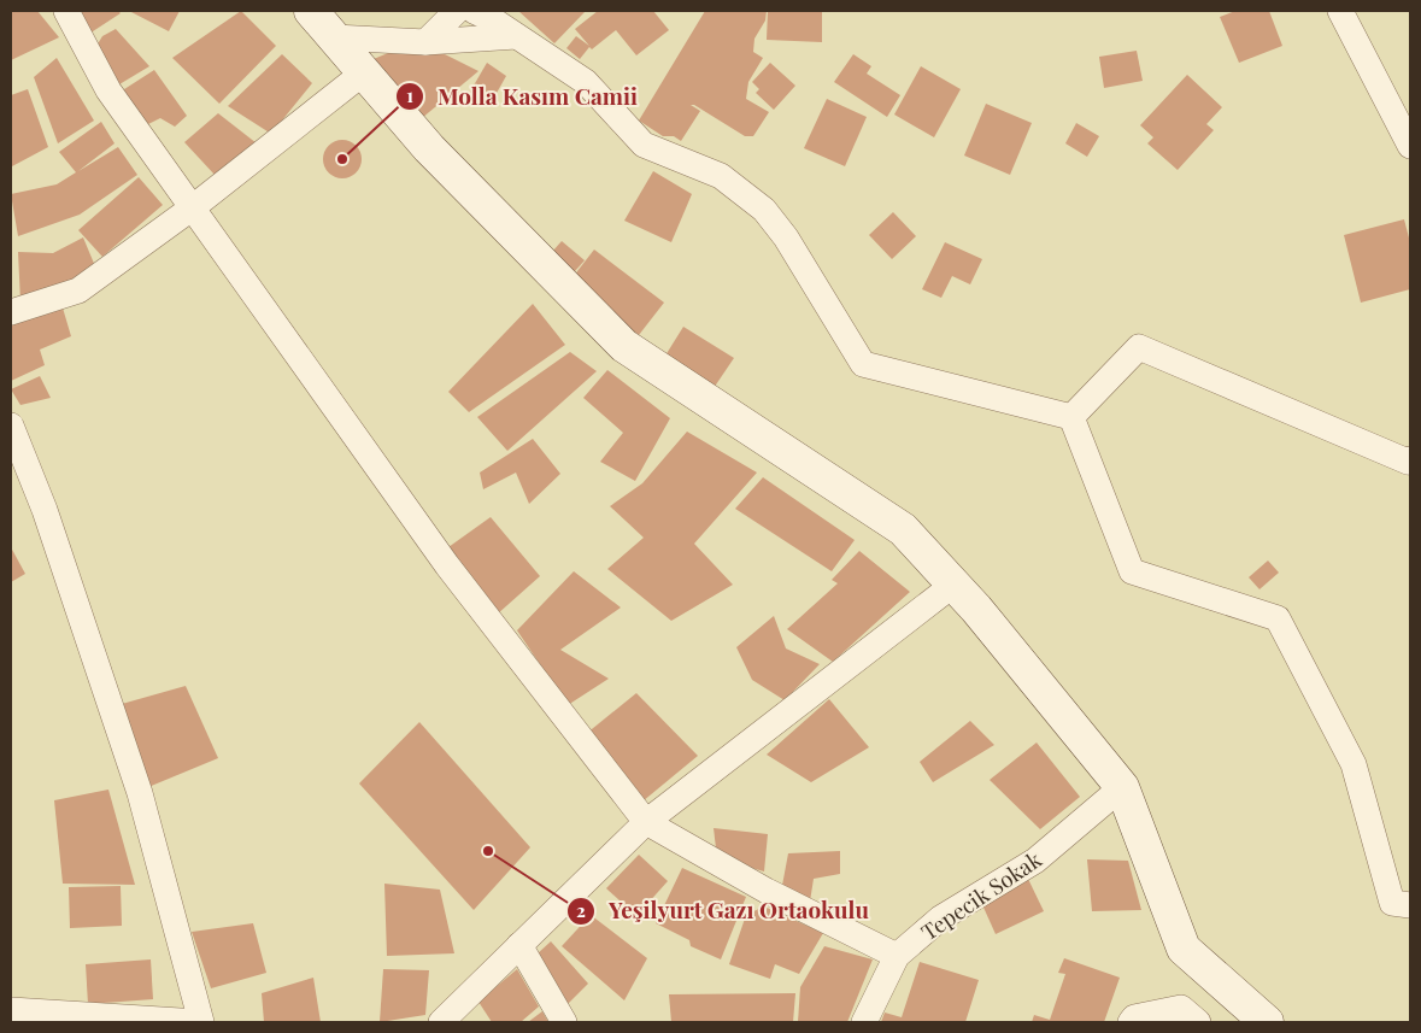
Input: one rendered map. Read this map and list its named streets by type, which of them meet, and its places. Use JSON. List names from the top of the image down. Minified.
{"streets":{"street":["Tepecik Sokak"]},"places":["Molla Kasım Camii","Yeşilyurt Gazı Ortaokulu"]}
